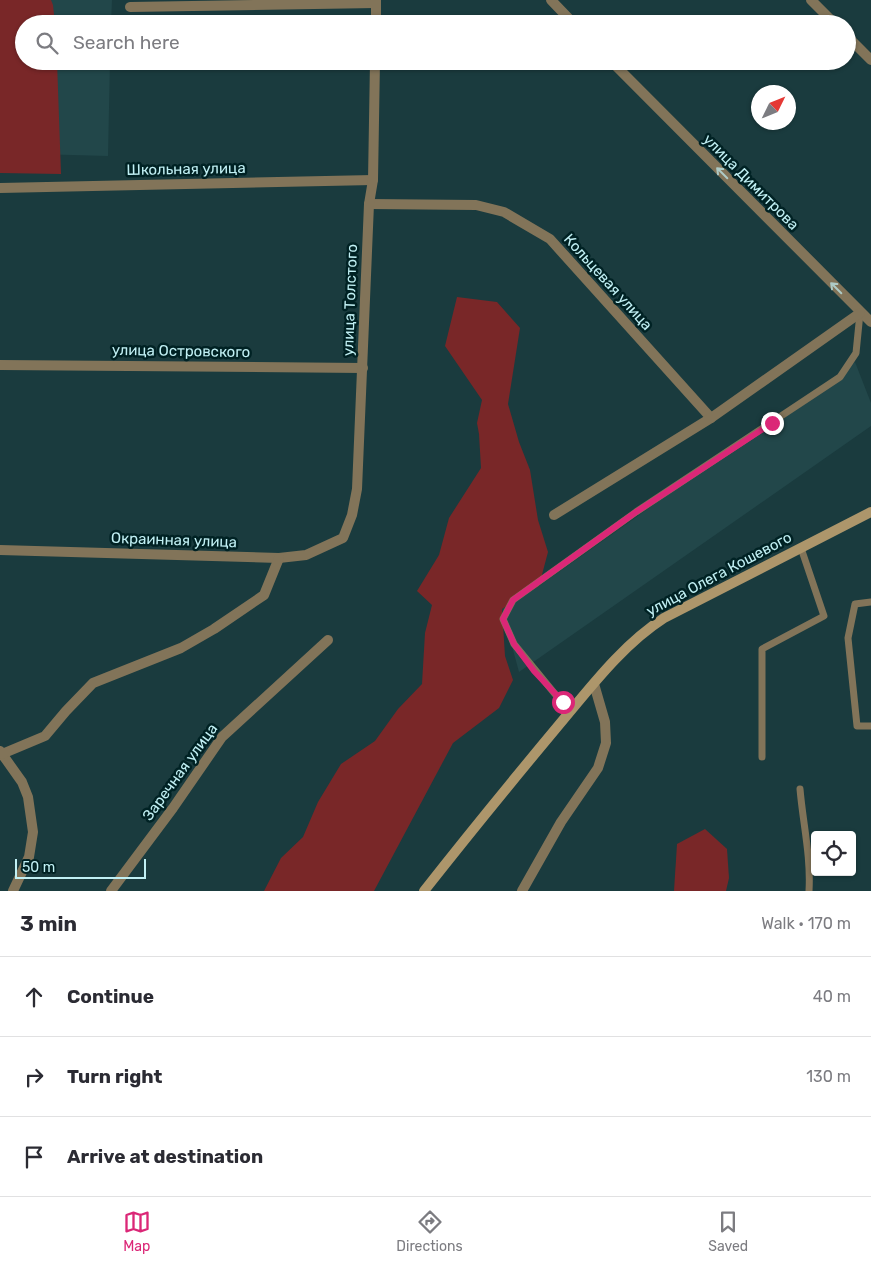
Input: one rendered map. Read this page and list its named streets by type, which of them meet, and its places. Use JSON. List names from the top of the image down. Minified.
{"streets":{"street":["Школьная улица","улица Димитрова","Кольцевая улица","улица Толстого","улица Островского","Окраинная улица","улица Олега Кошевого","Заречная улица"]},"crossings":[["Школьная улица","улица Толстого"],["Кольцевая улица","улица Толстого"],["улица Толстого","улица Островского"],["улица Толстого","Окраинная улица"]],"one_way":["улица Димитрова"],"scale_bar":"50 m","north":"top right","page":{"search":"Search here","scale":"50 m","heading":["3 min","Walk · 170 m"],"list":[["Continue","40 m"],["Turn right","130 m"],"Arrive at destination"],"nav":["Map","Directions","Saved"]}}
